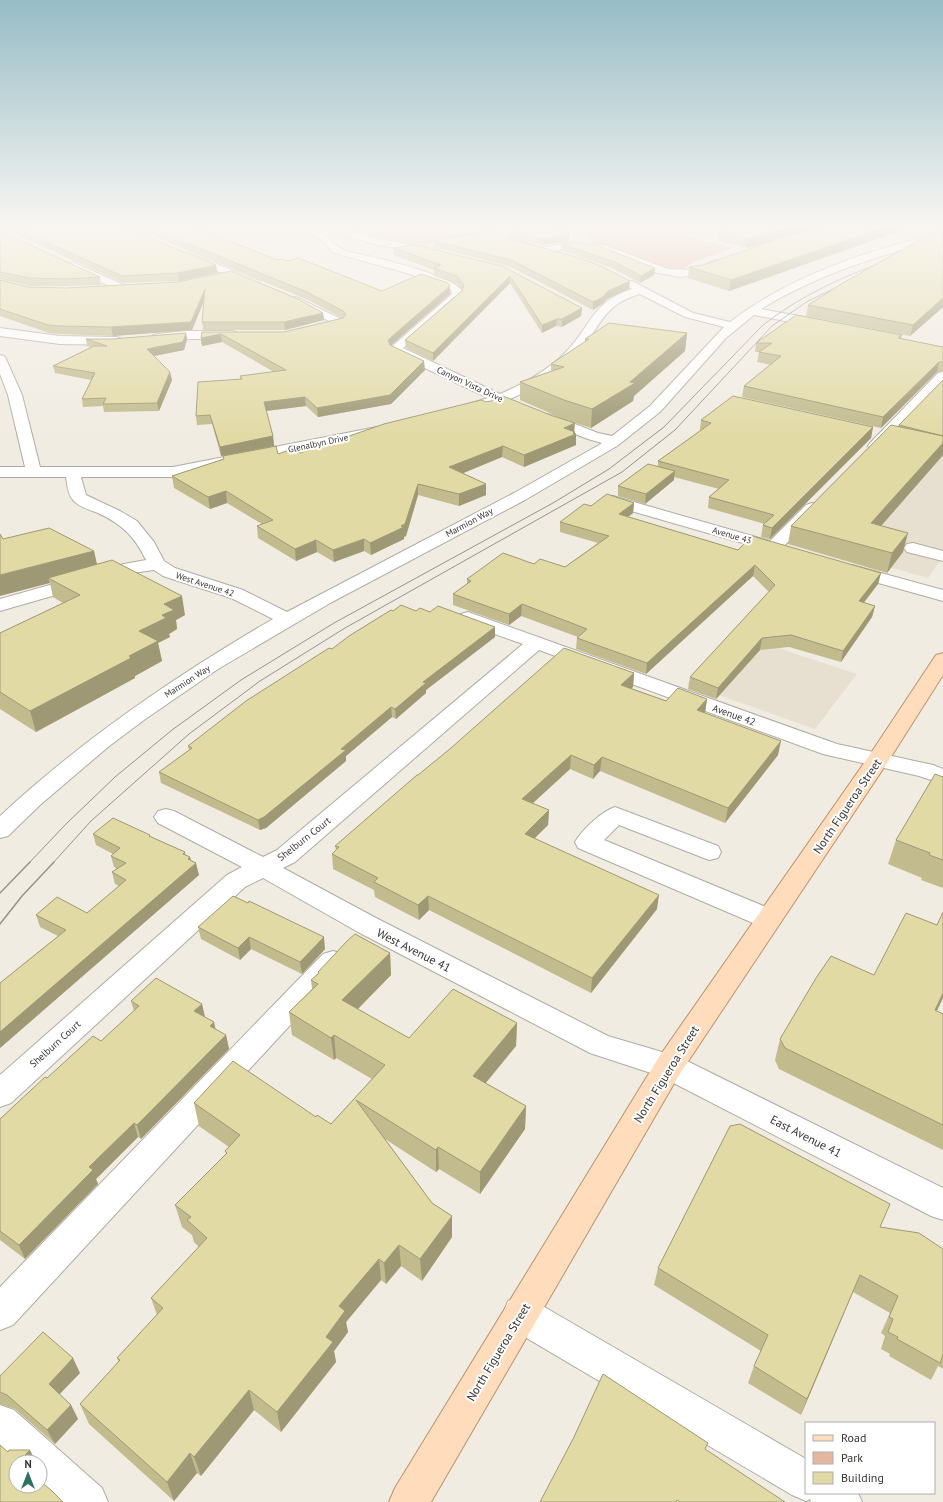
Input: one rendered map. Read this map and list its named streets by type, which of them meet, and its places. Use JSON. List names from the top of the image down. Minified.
{"streets":{"main road":["North Figueroa Street"],"street":["Canyon Vista Drive","Glenalbyn Drive","Marmion Way","Avenue 43","West Avenue 42","Avenue 42","Shelburn Court","West Avenue 41","East Avenue 41"]},"crossings":[["Marmion Way","West Avenue 42"],["Avenue 42","North Figueroa Street"],["Avenue 42","Shelburn Court"],["North Figueroa Street","West Avenue 41"],["North Figueroa Street","East Avenue 41"],["Shelburn Court","West Avenue 41"],["West Avenue 41","East Avenue 41"]],"legend":["Road","Park","Building"],"north":"top"}
